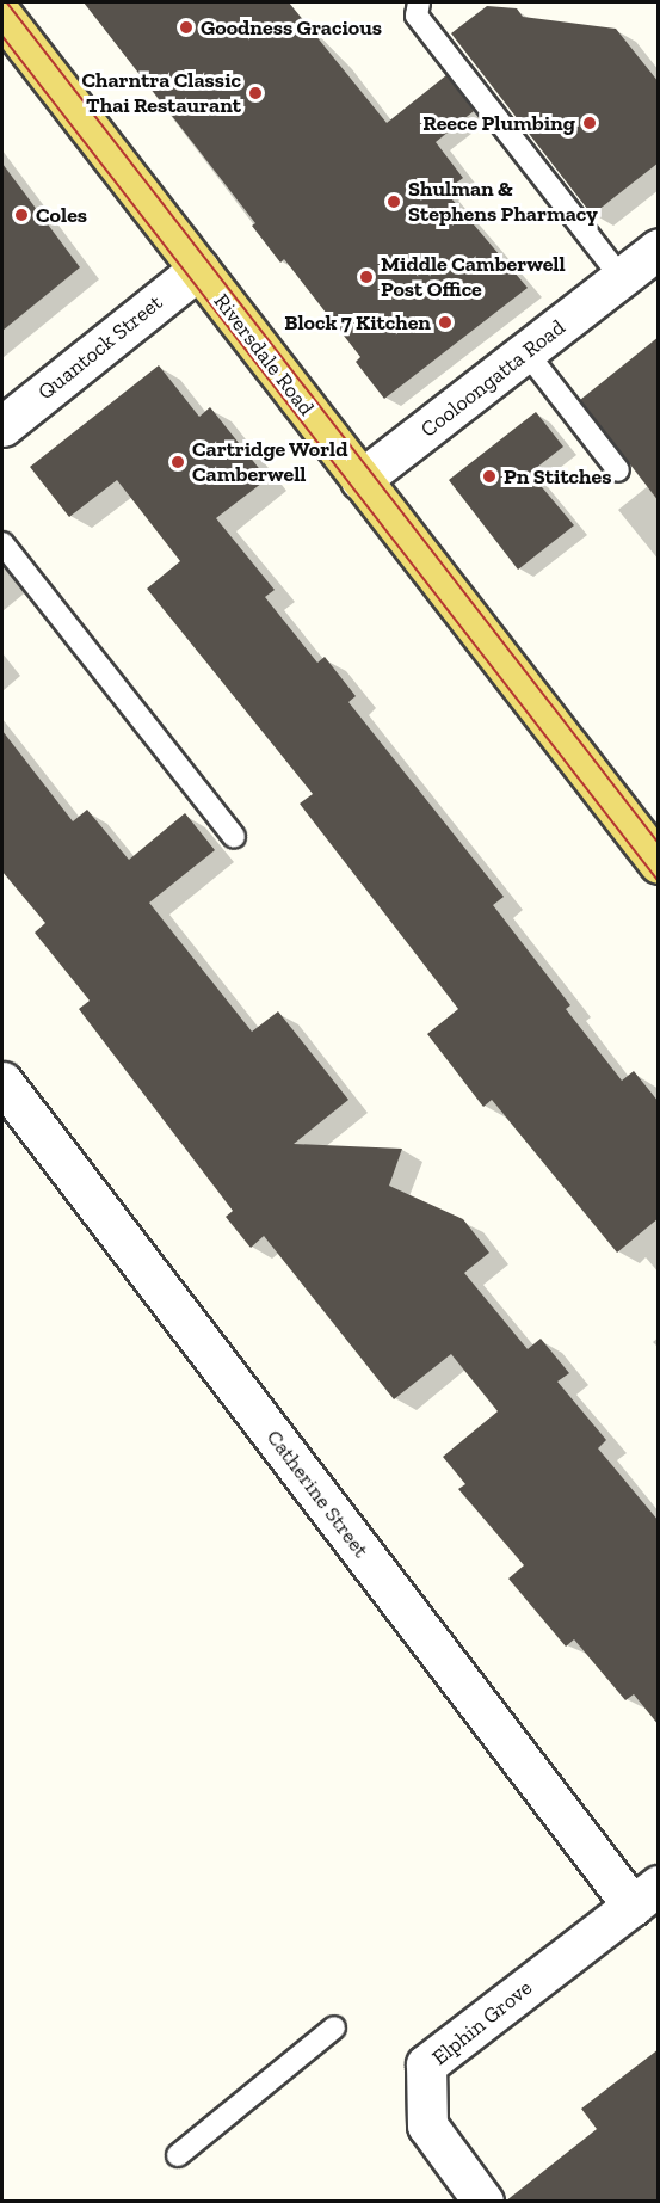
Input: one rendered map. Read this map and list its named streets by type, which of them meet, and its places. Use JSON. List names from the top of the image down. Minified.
{"streets":{"main road":["Riversdale Road"],"street":["Quantock Street","Cooloongatta Road","Catherine Street","Elphin Grove"]},"crossings":[["Quantock Street","Riversdale Road"],["Riversdale Road","Cooloongatta Road"],["Catherine Street","Elphin Grove"]],"places":["Goodness Gracious","Charntra Classic Thai Restaurant","Reece Plumbing","Shulman & Stephens Pharmacy","Coles","Middle Camberwell Post Office","Block 7 Kitchen","Cartridge World Camberwell","Pn Stitches"]}
